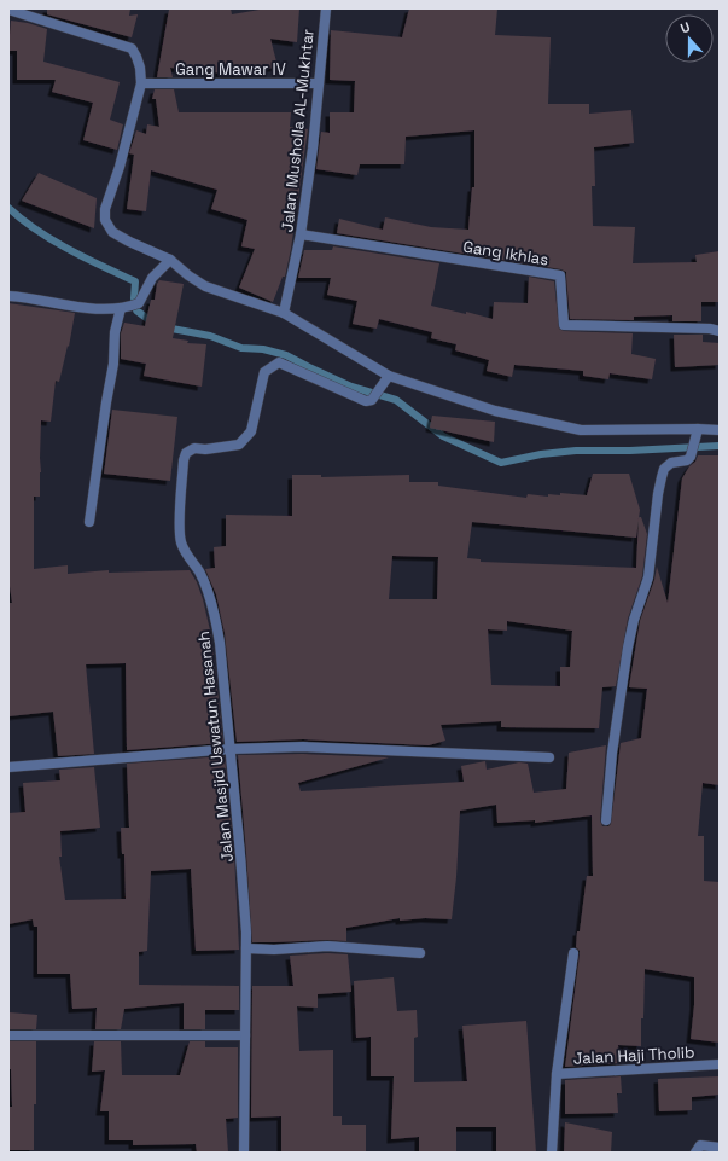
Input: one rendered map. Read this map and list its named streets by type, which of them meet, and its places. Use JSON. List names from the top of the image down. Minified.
{"streets":{"street":["Gang Mawar IV","Jalan Musholla AL-Mukhtar","Gang Ikhlas","Jalan Masjid Uswatun Hasanah","Jalan Haji Tholib"]},"crossings":[["Gang Mawar IV","Jalan Musholla AL-Mukhtar"],["Jalan Musholla AL-Mukhtar","Gang Ikhlas"]],"north":"top"}
